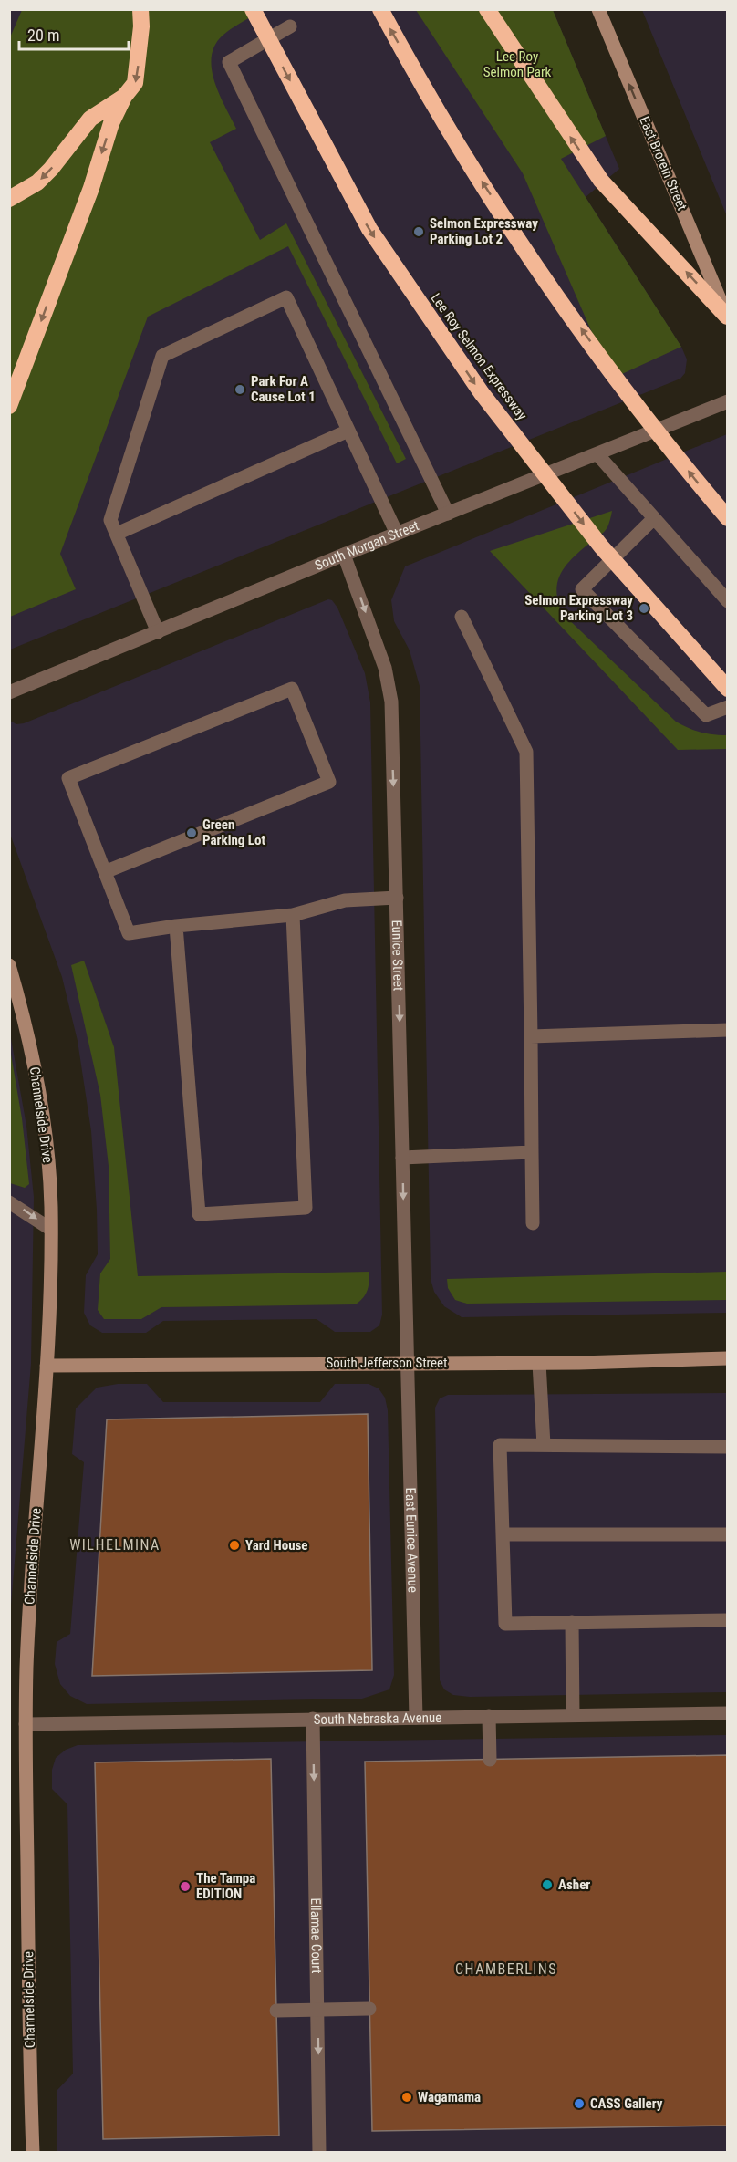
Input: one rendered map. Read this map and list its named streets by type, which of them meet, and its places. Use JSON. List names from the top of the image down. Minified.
{"streets":{"highway":["Lee Roy Selmon Expressway"],"main road":["East Brorein Street","Channelside Drive","South Jefferson Street"],"street":["South Morgan Street","Eunice Street","East Eunice Avenue","South Nebraska Avenue","Ellamae Court"]},"crossings":[["South Morgan Street","Eunice Street"],["Eunice Street","South Jefferson Street"],["Eunice Street","East Eunice Avenue"],["Channelside Drive","South Jefferson Street"],["Channelside Drive","South Nebraska Avenue"],["South Jefferson Street","East Eunice Avenue"],["East Eunice Avenue","South Nebraska Avenue"],["South Nebraska Avenue","Ellamae Court"]],"one_way":["East Brorein Street","Eunice Street","Ellamae Court"],"districts":["WILHELMINA","CHAMBERLINS"],"parks":["Lee Roy Selmon Park"],"places":["Selmon Expressway Parking Lot 2","Park For A Cause Lot 1","Selmon Expressway Parking Lot 3","Green Parking Lot","Yard House","Asher","The Tampa EDITION","Wagamama","CASS Gallery"],"scale_bar":"20 m"}
